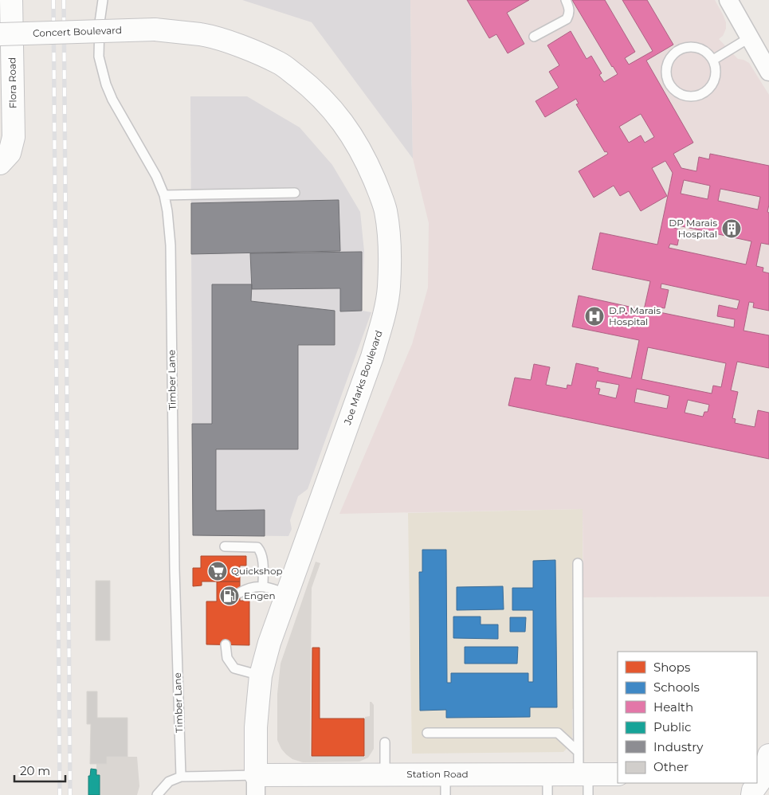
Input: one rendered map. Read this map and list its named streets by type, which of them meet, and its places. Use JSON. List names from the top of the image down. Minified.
{"streets":{"main road":["Concert Boulevard","Flora Road","Joe Marks Boulevard","Station Road"],"lane":["Timber Lane"]},"crossings":[["Concert Boulevard","Joe Marks Boulevard"],["Joe Marks Boulevard","Station Road"]],"places":{"building":["DP Marais Hospital"],"hospital":["D.P. Marais Hospital"],"supermarket":["Quickshop"],"fuel station":["Engen"]},"legend":["Shops","Schools","Health","Public","Industry","Other"],"scale_bar":"20 m"}
